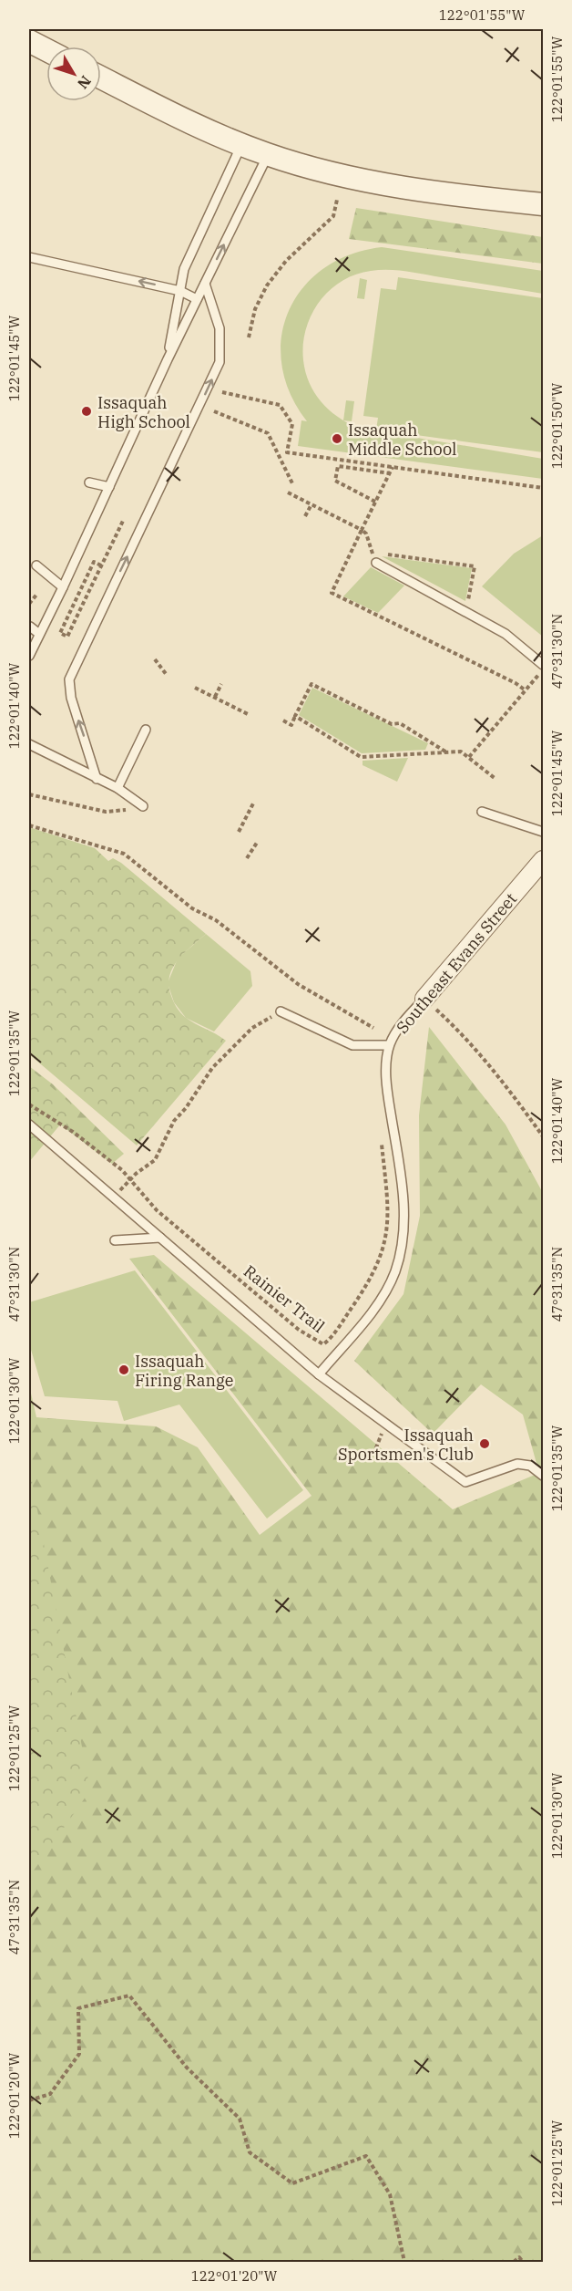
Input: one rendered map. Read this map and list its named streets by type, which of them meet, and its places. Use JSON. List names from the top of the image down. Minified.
{"streets":{"street":["Southeast Evans Street"],"path":["Rainier Trail"]},"places":["Issaquah High School","Issaquah Middle School","Issaquah Firing Range","Issaquah Sportsmen's Club"],"north":"bottom right","coordinates":["122°01'55\"W","122°01'45\"W","122°01'50\"W","47°31'30\"N","122°01'40\"W","122°01'35\"W","47°31'35\"N","122°01'30\"W","122°01'25\"W","122°01'20\"W"]}
